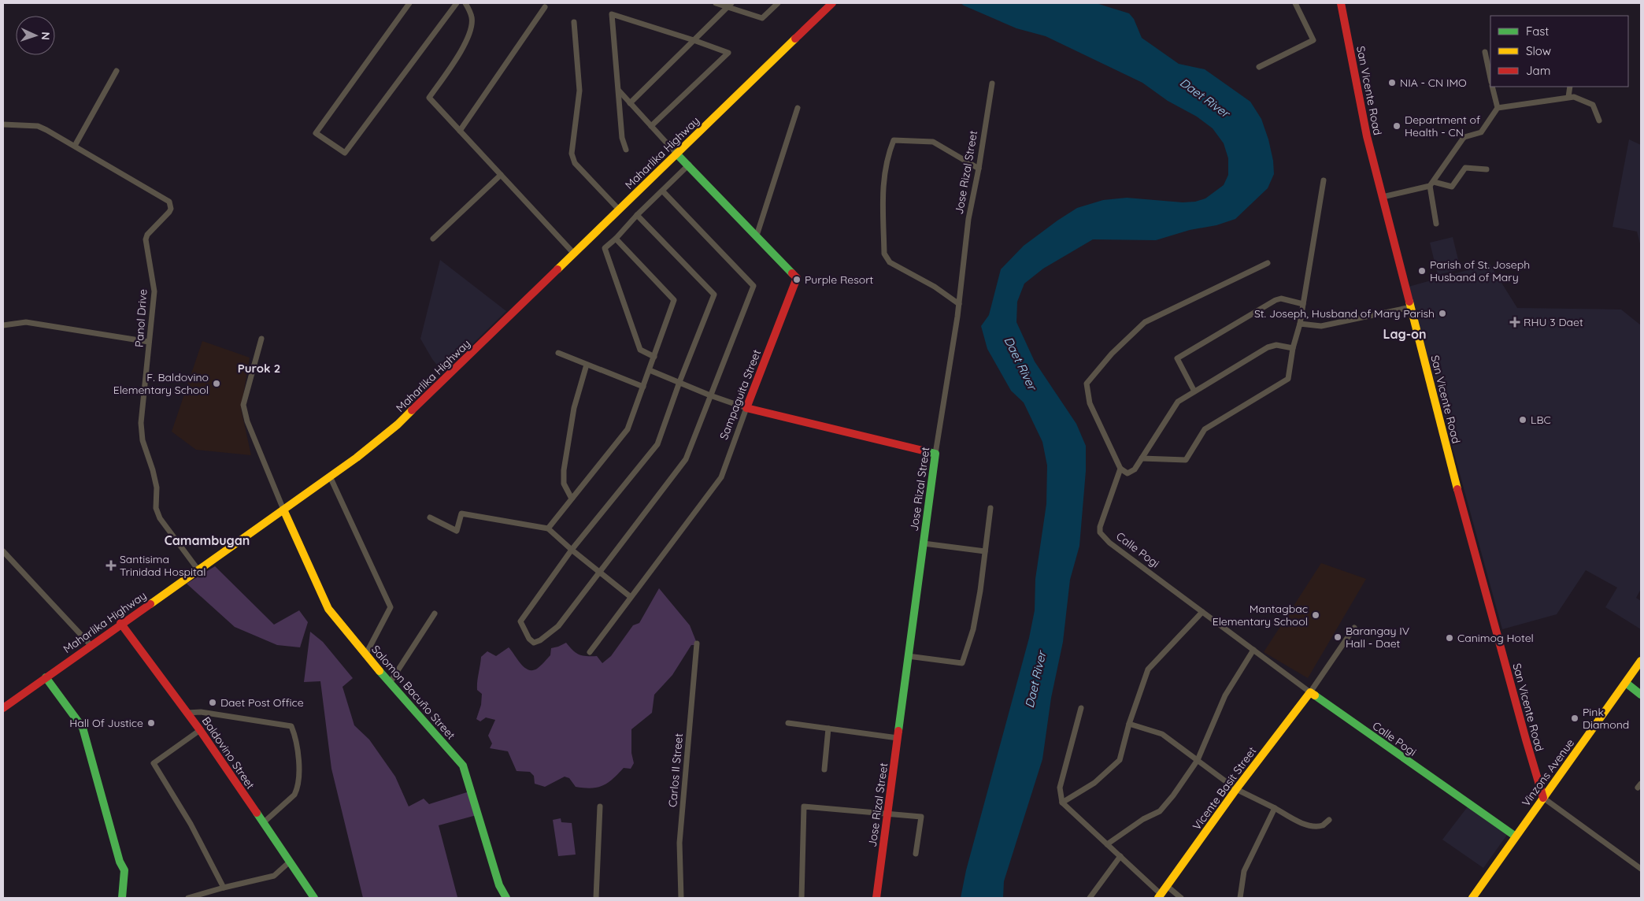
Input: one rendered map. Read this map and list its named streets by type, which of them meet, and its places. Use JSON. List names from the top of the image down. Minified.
{"streets":{"main road":["San Vicente Road","Maharlika Highway","Jose Rizal Street","Sampaguita Street","Calle Pogi","Salomon Bacuño Street","Baldovino Street","Vinzons Avenue","Vicente Basit Street"],"street":["Panol Drive","Carlos II Street"]},"crossings":[["San Vicente Road","Vinzons Avenue"],["Maharlika Highway","Panol Drive"],["Maharlika Highway","Sampaguita Street"],["Maharlika Highway","Salomon Bacuño Street"],["Maharlika Highway","Baldovino Street"],["Calle Pogi","Vinzons Avenue"],["Calle Pogi","Vicente Basit Street"]],"districts":["Lag-on","Purok 2","Camambugan"],"water":["Daet River"],"places":{"other":["NIA - CN IMO","Department of Health - CN","Parish of St. Joseph Husband of Mary","Purple Resort","St. Joseph, Husband of Mary Parish","F. Baldovino Elementary School","LBC","Mantagbac Elementary School","Barangay IV Hall - Daet","Canimog Hotel","Daet Post Office","Pink Diamond","Hall Of Justice"],"health":["RHU 3 Daet","Santisima Trinidad Hospital"]},"legend":["Fast","Slow","Jam"],"north":"right"}
